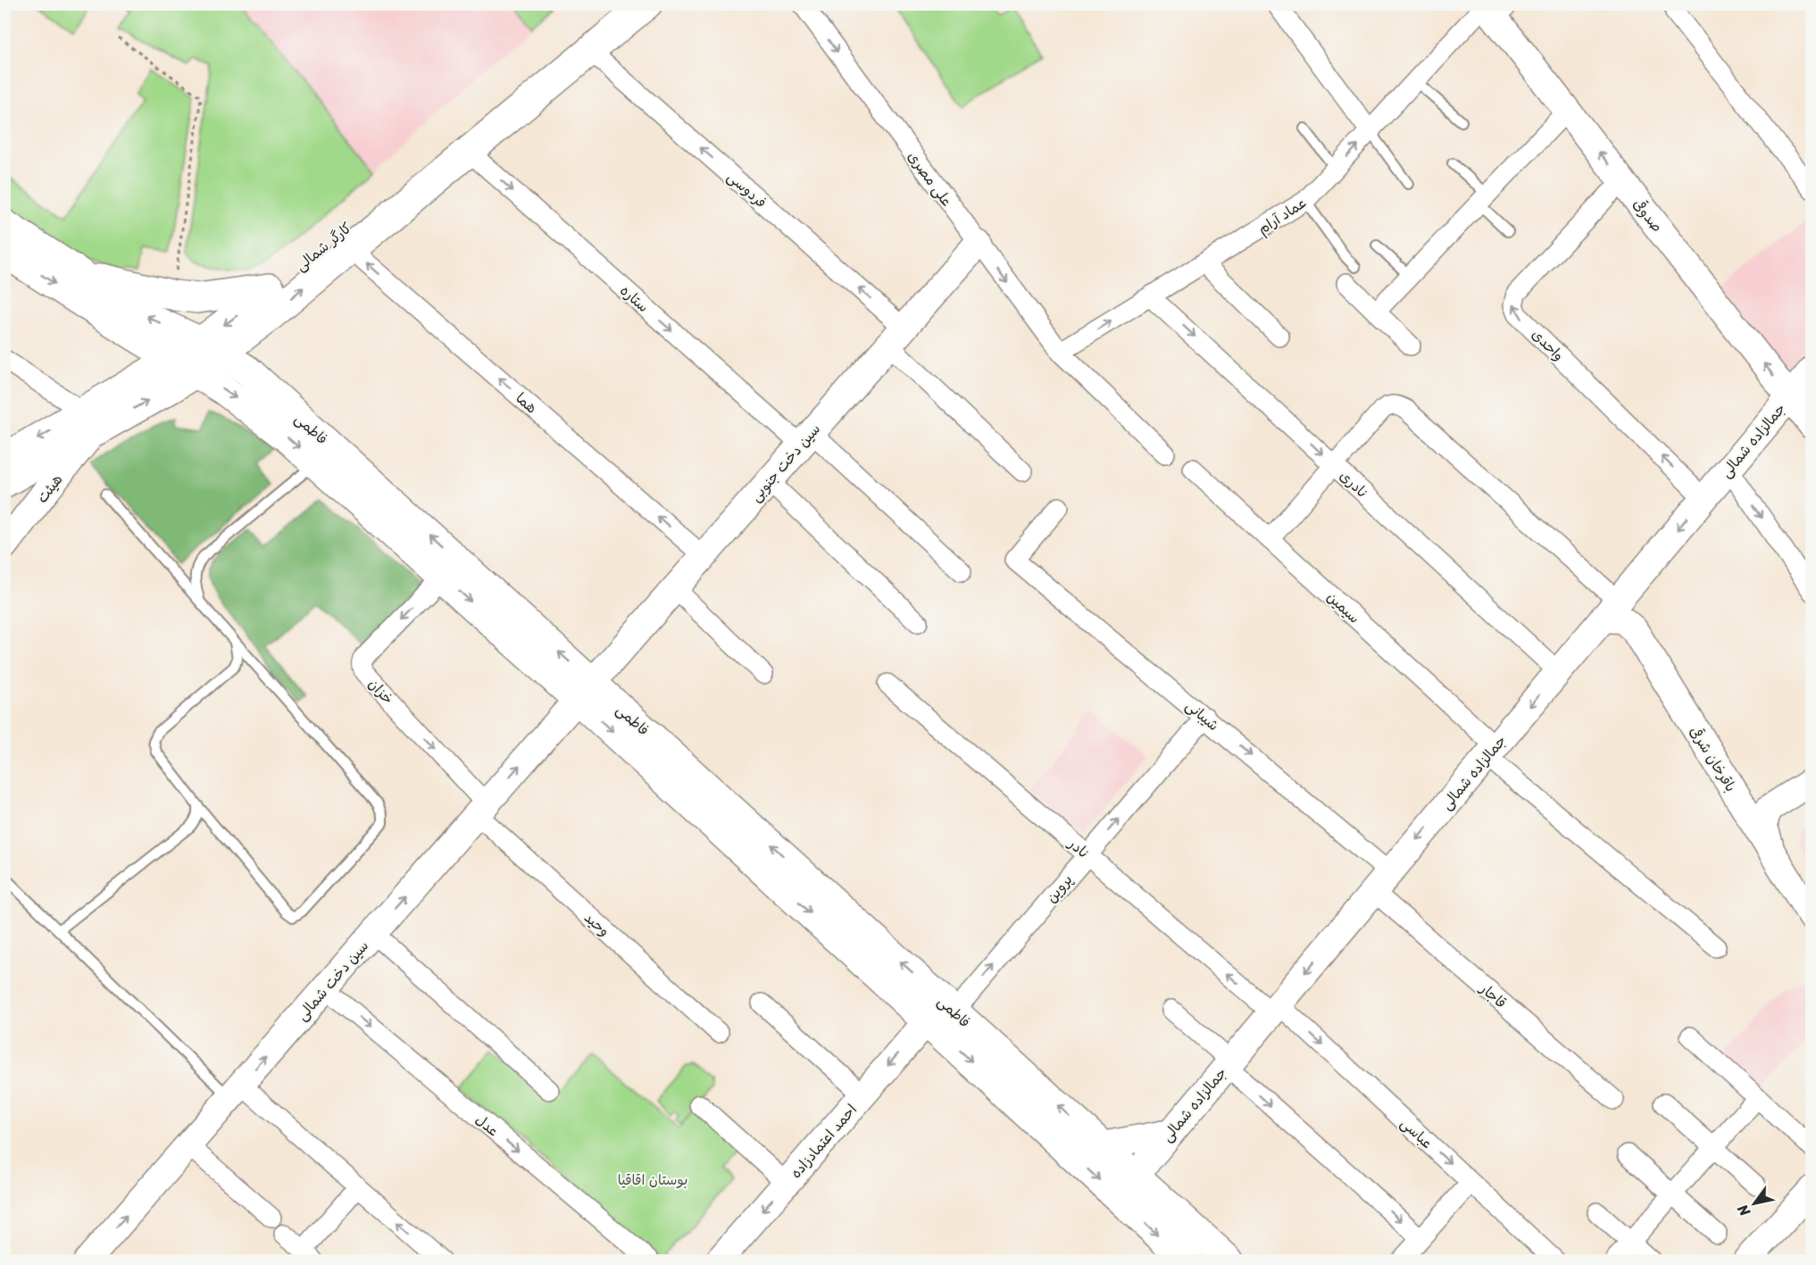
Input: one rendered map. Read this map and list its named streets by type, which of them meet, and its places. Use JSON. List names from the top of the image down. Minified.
{"streets":{"main road":["کارگر شمالی","فاطمی"],"street":["علی مصری","فردوسی","عماد آرام","صدوقی","ستاره","واحدی","هما","جمالزاده شمالی","سین دخت جنوبی","نادری","هیئت","سیمین","خزان","شیبانی","باقرخان شرقی","نادر","پروین","وحید","سین دخت شمالی","قاجار","عدل","عباسی","احمد اعتمادزاده"]},"crossings":[["علی مصری","عماد آرام"],["علی مصری","سین دخت جنوبی"],["فردوسی","سین دخت جنوبی"],["عماد آرام","صدوقی"],["عماد آرام","نادری"],["صدوقی","واحدی"],["صدوقی","جمالزاده شمالی"],["کارگر شمالی","هما"],["کارگر شمالی","فاطمی"],["کارگر شمالی","هیئت"],["ستاره","سین دخت جنوبی"],["واحدی","جمالزاده شمالی"],["هما","سین دخت جنوبی"],["فاطمی","جمالزاده شمالی"],["فاطمی","سین دخت جنوبی"],["فاطمی","خزان"],["فاطمی","پروین"],["فاطمی","سین دخت شمالی"],["فاطمی","احمد اعتمادزاده"],["جمالزاده شمالی","نادری"],["جمالزاده شمالی","سیمین"],["جمالزاده شمالی","شیبانی"],["جمالزاده شمالی","باقرخان شرقی"],["جمالزاده شمالی","نادر"],["جمالزاده شمالی","قاجار"],["جمالزاده شمالی","عباسی"],["سین دخت جنوبی","سین دخت شمالی"],["خزان","وحید"],["خزان","سین دخت شمالی"],["شیبانی","پروین"],["شیبانی","قاجار"],["نادر","پروین"],["نادر","عباسی"],["پروین","احمد اعتمادزاده"],["وحید","سین دخت شمالی"],["سین دخت شمالی","عدل"]],"one_way":["علی مصری","فردوسی","ستاره","هما","جمالزاده شمالی","شیبانی","پروین","سین دخت شمالی","احمد اعتمادزاده"],"parks":["بوستان اقاقیا"],"north":"bottom left"}
